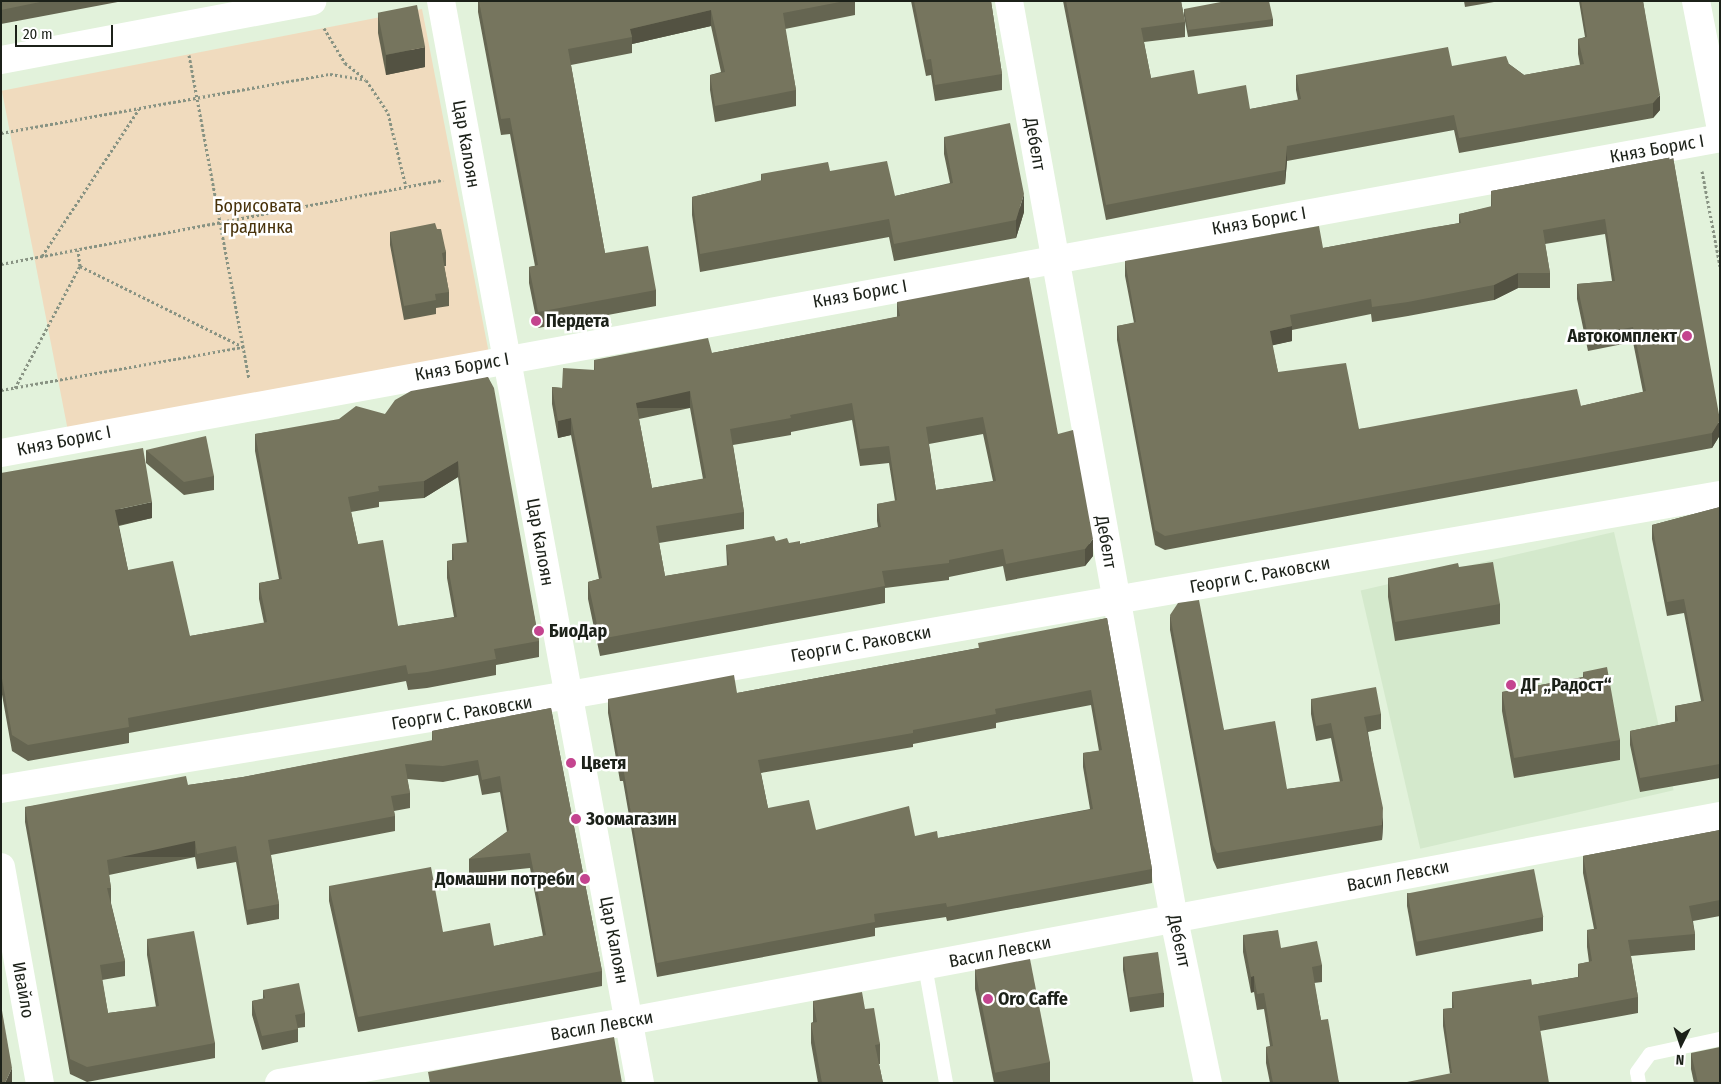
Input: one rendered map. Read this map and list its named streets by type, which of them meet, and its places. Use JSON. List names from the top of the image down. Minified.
{"streets":{"street":["Цар Калоян","Дебелт","Княз Борис I","Георги С. Раковски","Васил Левски","Ивайло"]},"crossings":[["Цар Калоян","Княз Борис I"],["Цар Калоян","Георги С. Раковски"],["Цар Калоян","Васил Левски"],["Дебелт","Княз Борис I"],["Дебелт","Георги С. Раковски"],["Дебелт","Васил Левски"]],"parks":["Борисовата градинка"],"places":["Пердета","Автокомплект","БиоДар","ДГ „Радост“","Цветя","Зоомагазин","Домашни потреби","Oro Caffe"],"scale_bar":"20 m","north":"bottom"}
